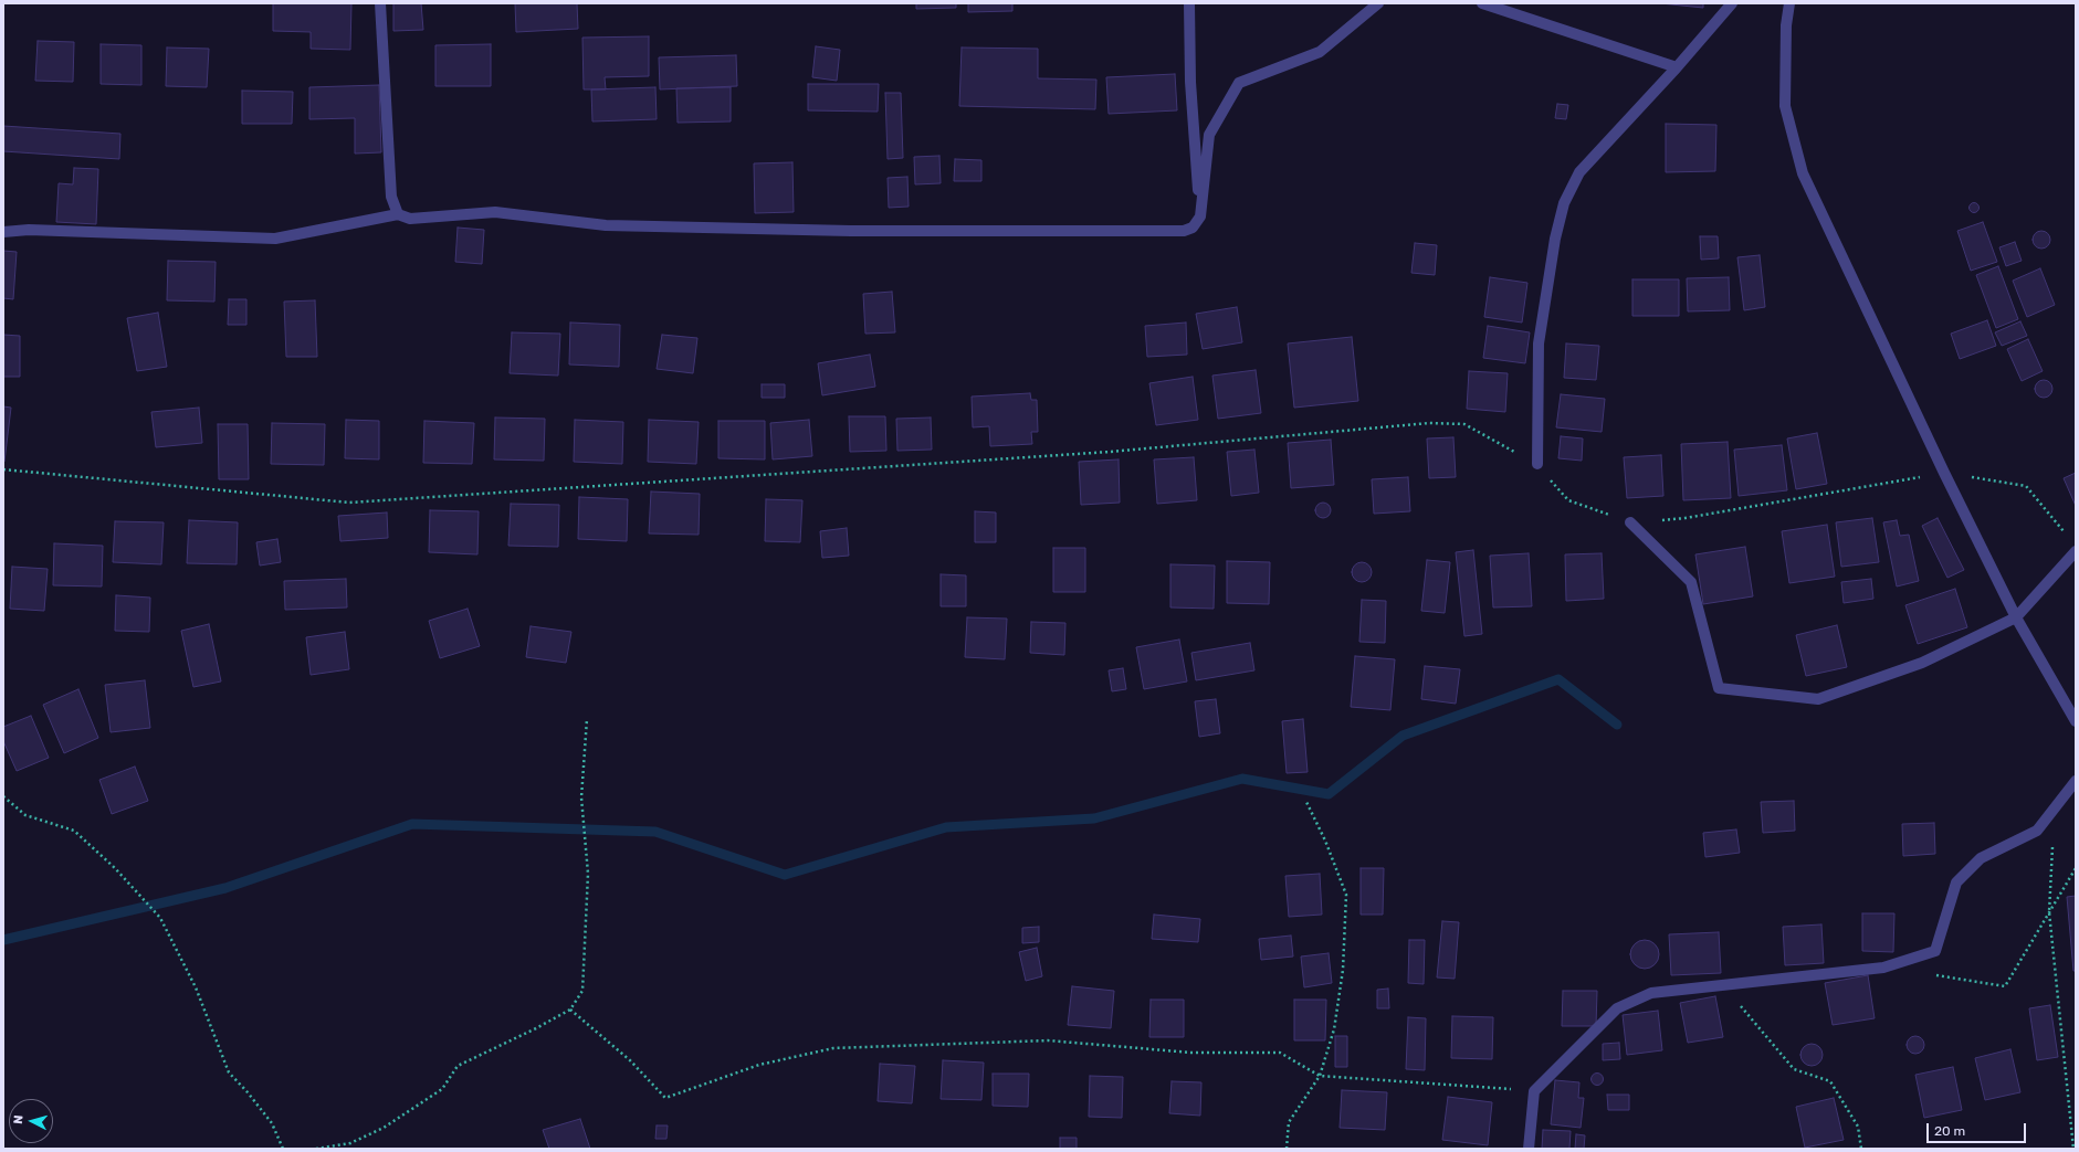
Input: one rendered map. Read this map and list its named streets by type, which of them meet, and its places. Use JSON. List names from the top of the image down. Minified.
{"scale_bar":"20 m","north":"left"}
